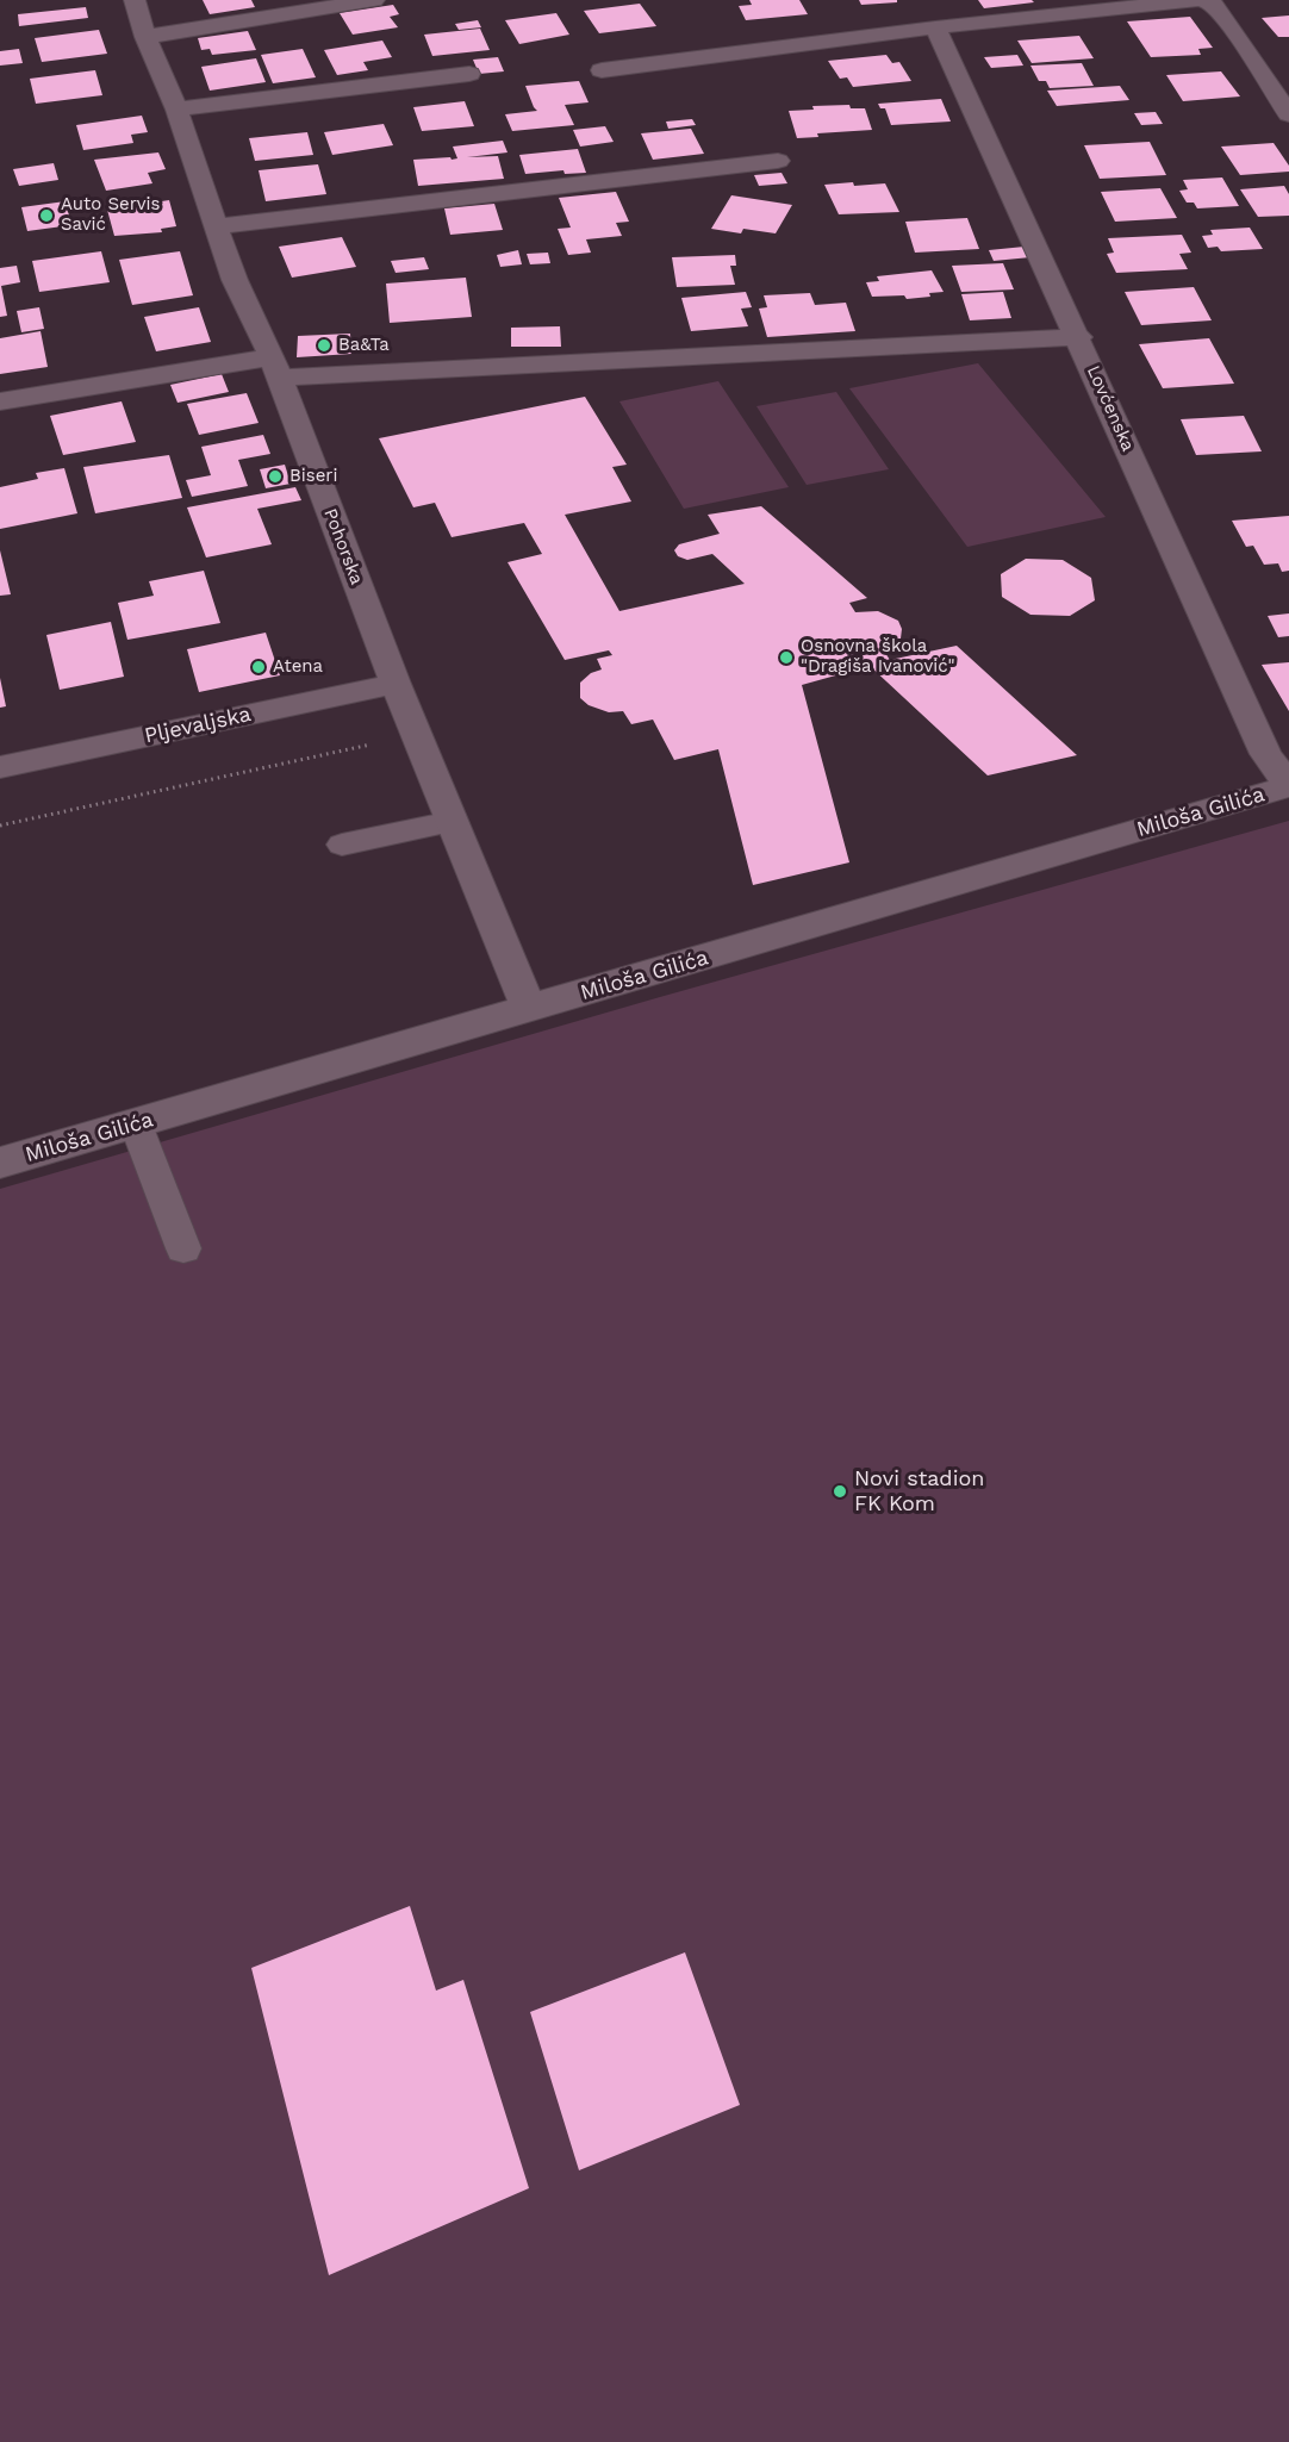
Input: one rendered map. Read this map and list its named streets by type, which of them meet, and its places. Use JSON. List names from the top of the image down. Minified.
{"streets":{"street":["Lovćenska","Pohorska","Pljevaljska","Miloša Gilića"]},"crossings":[["Lovćenska","Miloša Gilića"],["Pohorska","Pljevaljska"],["Pohorska","Miloša Gilića"]],"places":["Auto Servis Savić","Ba&Ta","Biseri","Osnovna škola \"Dragiša Ivanović\"","Atena","Novi stadion FK Kom"]}
